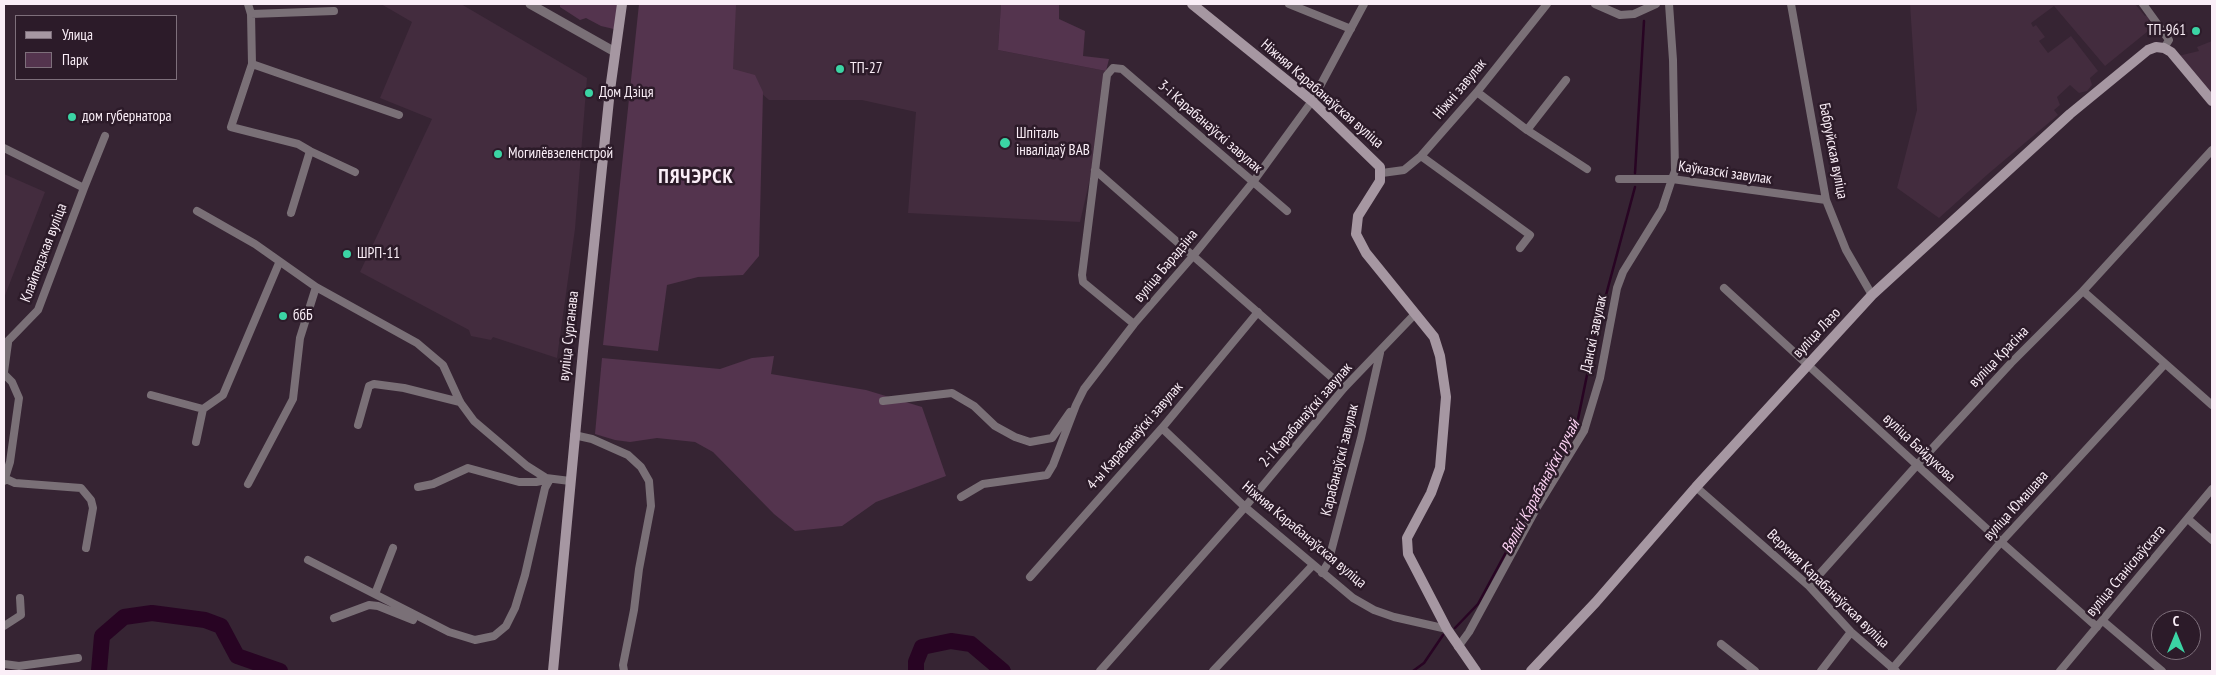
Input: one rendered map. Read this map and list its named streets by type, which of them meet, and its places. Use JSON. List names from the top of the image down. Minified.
{"streets":{"main road":["Ніжняя Карабанаўская вуліца","вуліца Лазо","вуліца Сурганава"],"street":["Ніжні завулак","3-і Карабанаўскі завулак","Бабруйская вуліца","Каўказскі завулак","Клайпедзкая вуліца","вуліца Барадзіна","Данскі завулак","вуліца Красіна","2-і Карабанаўскі завулак","4-ы Карабанаўскі завулак","вуліца Байдукова","Карабанаўскі завулак","вуліца Юмашава","вуліца Станіслаўскага","Верхняя Карабанаўская вуліца"]},"crossings":[["Ніжні завулак","Ніжняя Карабанаўская вуліца"],["Ніжняя Карабанаўская вуліца","вуліца Барадзіна"],["Ніжняя Карабанаўская вуліца","Данскі завулак"],["Ніжняя Карабанаўская вуліца","2-і Карабанаўскі завулак"],["Ніжняя Карабанаўская вуліца","4-ы Карабанаўскі завулак"],["Ніжняя Карабанаўская вуліца","Карабанаўскі завулак"],["3-і Карабанаўскі завулак","вуліца Барадзіна"],["Бабруйская вуліца","Каўказскі завулак"],["Бабруйская вуліца","вуліца Лазо"],["Каўказскі завулак","Данскі завулак"],["вуліца Лазо","вуліца Байдукова"],["вуліца Лазо","Верхняя Карабанаўская вуліца"],["вуліца Красіна","вуліца Байдукова"],["вуліца Красіна","Верхняя Карабанаўская вуліца"],["2-і Карабанаўскі завулак","Карабанаўскі завулак"],["вуліца Байдукова","вуліца Юмашава"],["вуліца Байдукова","вуліца Станіслаўскага"],["вуліца Юмашава","Верхняя Карабанаўская вуліца"]],"districts":["ПЯЧЭРСК"],"water":["Вялікі Карабанаўскі ручай"],"places":["ТП-961","ТП-27","Дом Дзіця","дом губернатора","Шпіталь інвалідаў ВАВ","Могилёвзеленстрой","ШРП-11","ббБ"],"legend":["Улица","Парк"],"north":"top"}
